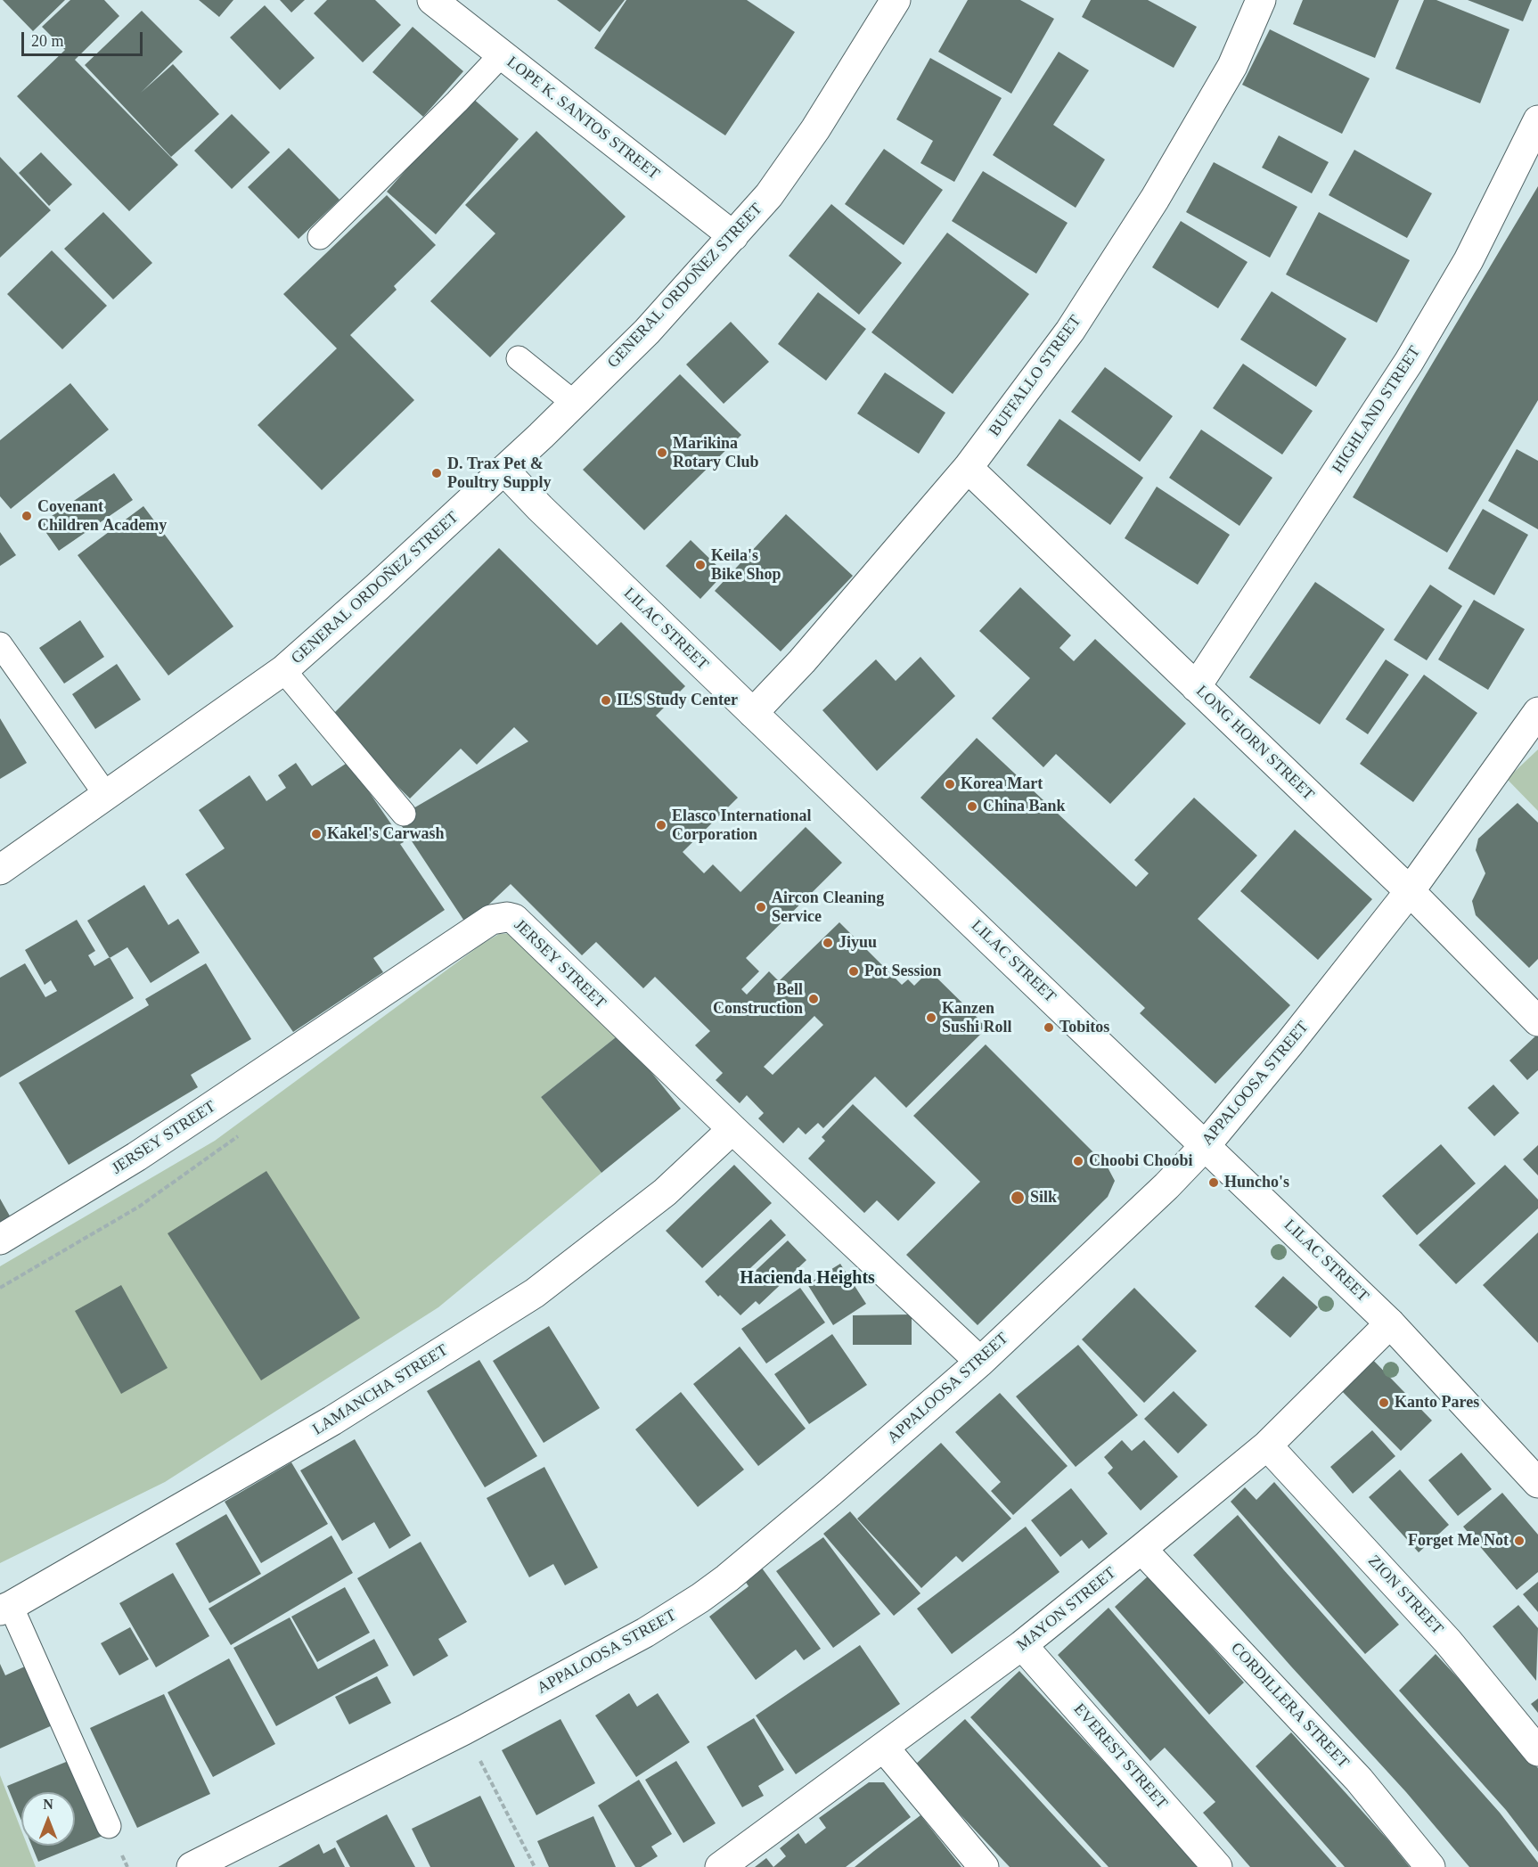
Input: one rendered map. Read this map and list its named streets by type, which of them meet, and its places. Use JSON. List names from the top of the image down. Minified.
{"streets":{"street":["LOPE K. SANTOS STREET","GENERAL ORDOÑEZ STREET","BUFFALLO STREET","HIGHLAND STREET","LILAC STREET","LONG HORN STREET","JERSEY STREET","APPALOOSA STREET","LAMANCHA STREET","ZION STREET","MAYON STREET","CORDILLERA STREET","EVEREST STREET"]},"crossings":[["LOPE K. SANTOS STREET","GENERAL ORDOÑEZ STREET"],["GENERAL ORDOÑEZ STREET","LILAC STREET"],["BUFFALLO STREET","LILAC STREET"],["BUFFALLO STREET","LONG HORN STREET"],["HIGHLAND STREET","LONG HORN STREET"],["LILAC STREET","APPALOOSA STREET"],["LILAC STREET","MAYON STREET"],["LONG HORN STREET","APPALOOSA STREET"],["JERSEY STREET","APPALOOSA STREET"],["JERSEY STREET","LAMANCHA STREET"],["ZION STREET","MAYON STREET"],["MAYON STREET","CORDILLERA STREET"],["MAYON STREET","EVEREST STREET"]],"districts":["Hacienda Heights"],"places":["Marikina Rotary Club","D. Trax Pet & Poultry Supply","Covenant Children Academy","Keila's Bike Shop","ILS Study Center","Korea Mart","China Bank","Elasco International Corporation","Kakel's Carwash","Aircon Cleaning Service","Jiyuu","Pot Session","Bell Construction","Kanzen Sushi Roll","Tobitos","Choobi Choobi","Huncho's","Silk","Kanto Pares","Forget Me Not"],"scale_bar":"20 m","north":"top"}
